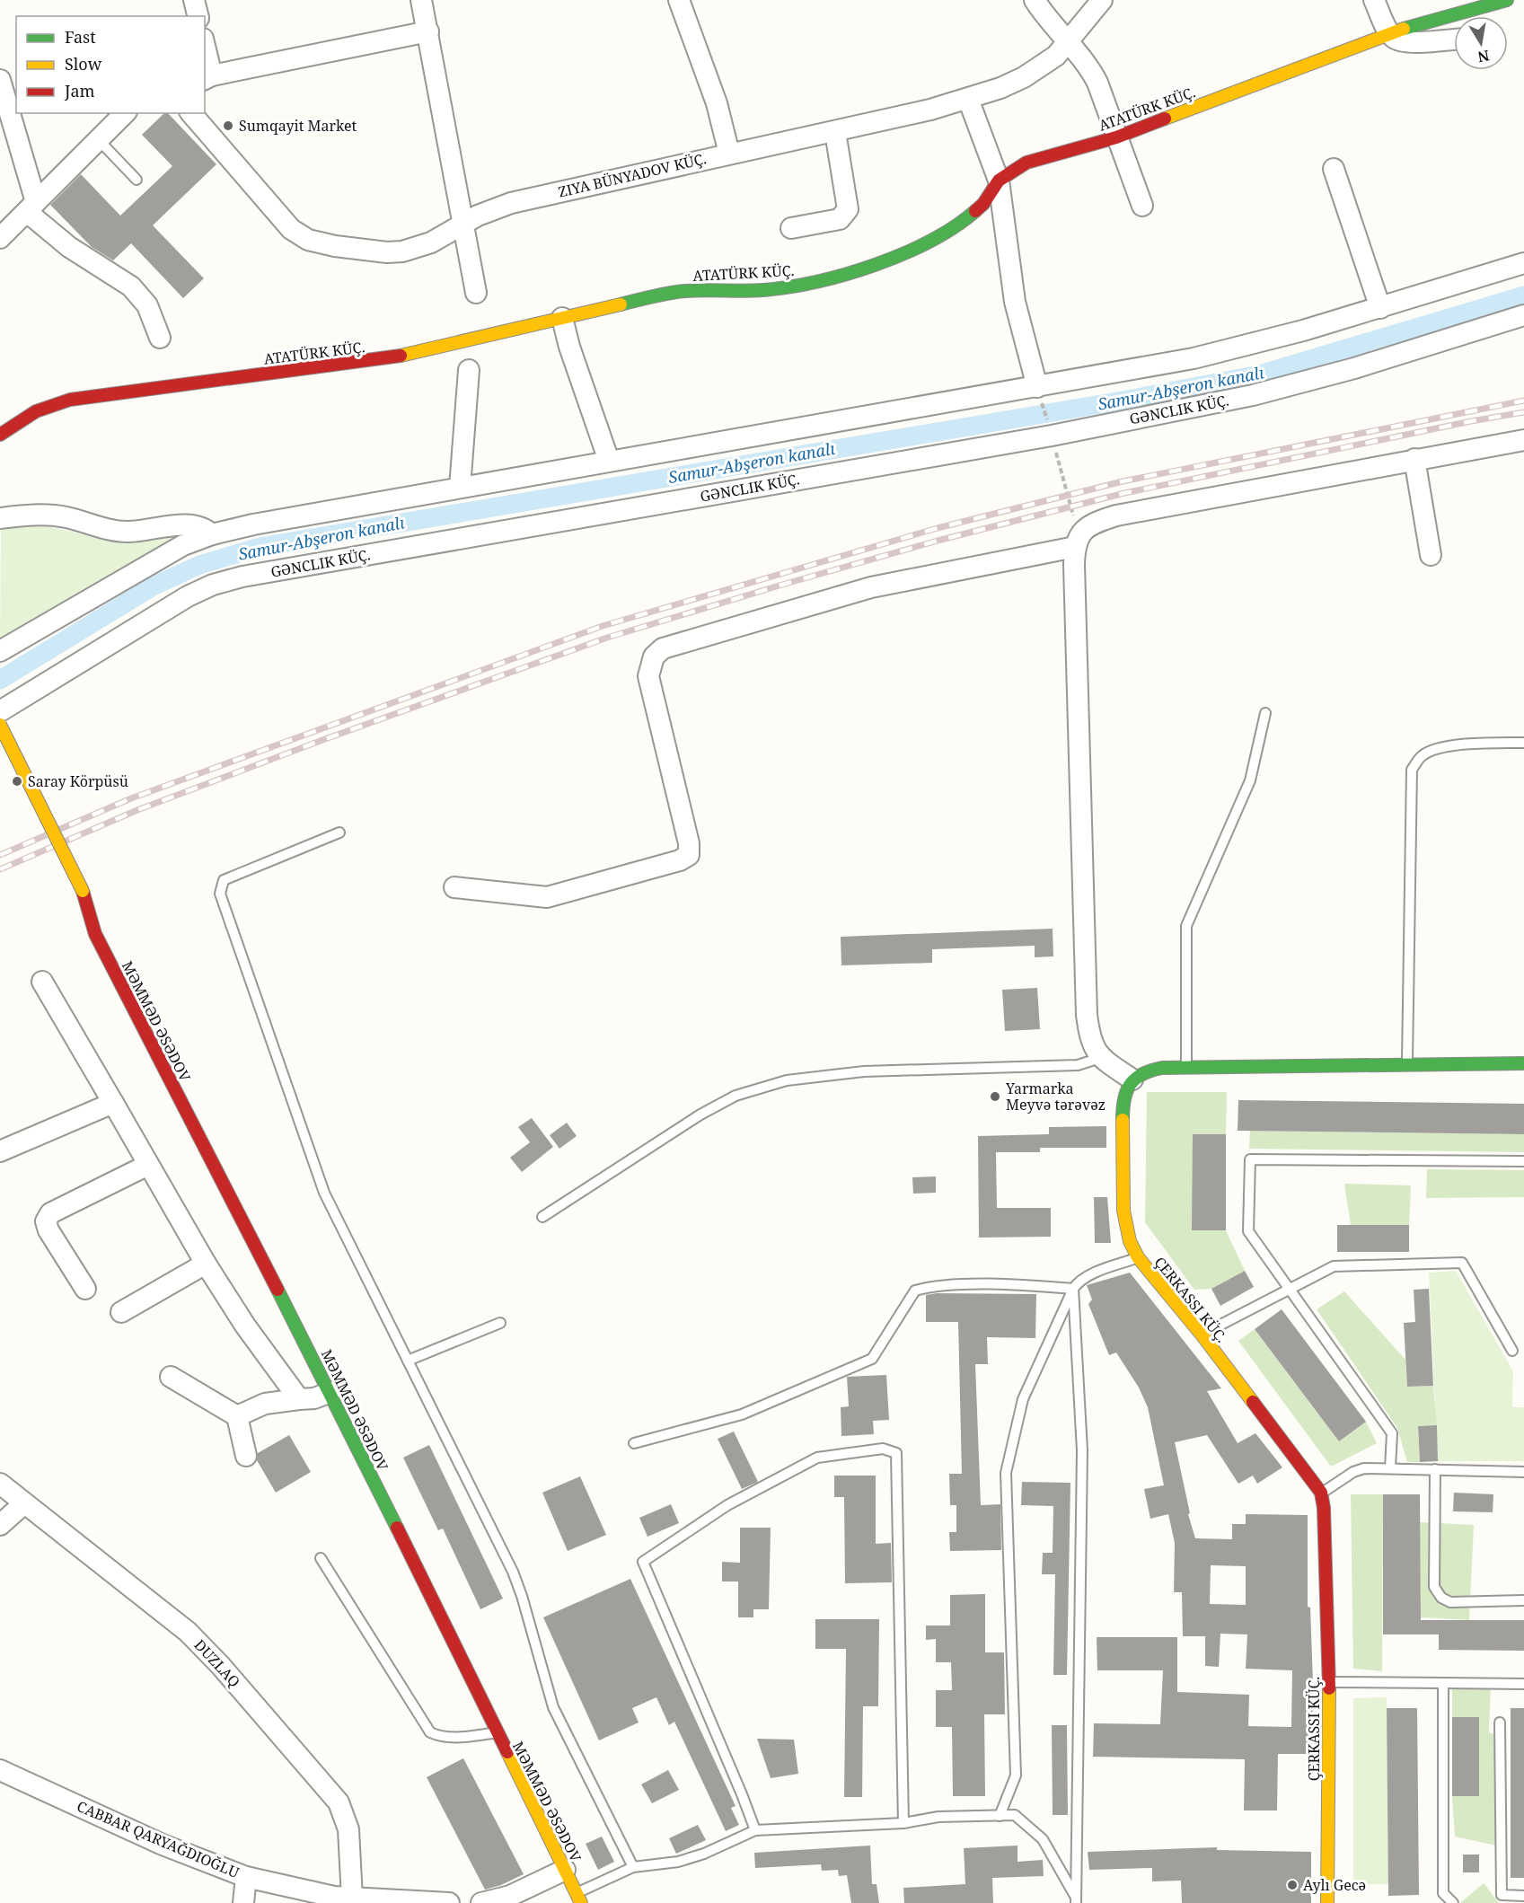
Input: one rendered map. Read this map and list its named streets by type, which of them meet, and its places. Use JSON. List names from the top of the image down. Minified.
{"streets":{"street":["ATATÜRK KÜÇ.","ZIYA BÜNYADOV KÜÇ.","GƏNCLIK KÜÇ.","MƏMMƏD ƏSƏDOV","DUZLAQ"]},"water":["Samur-Abşeron kanalı"],"places":["Sumqayit Market","Saray Körpüsü","Yarmarka Meyvә tәrәvәz","Aylı Gecə"],"legend":["Fast","Slow","Jam"],"north":"bottom"}
